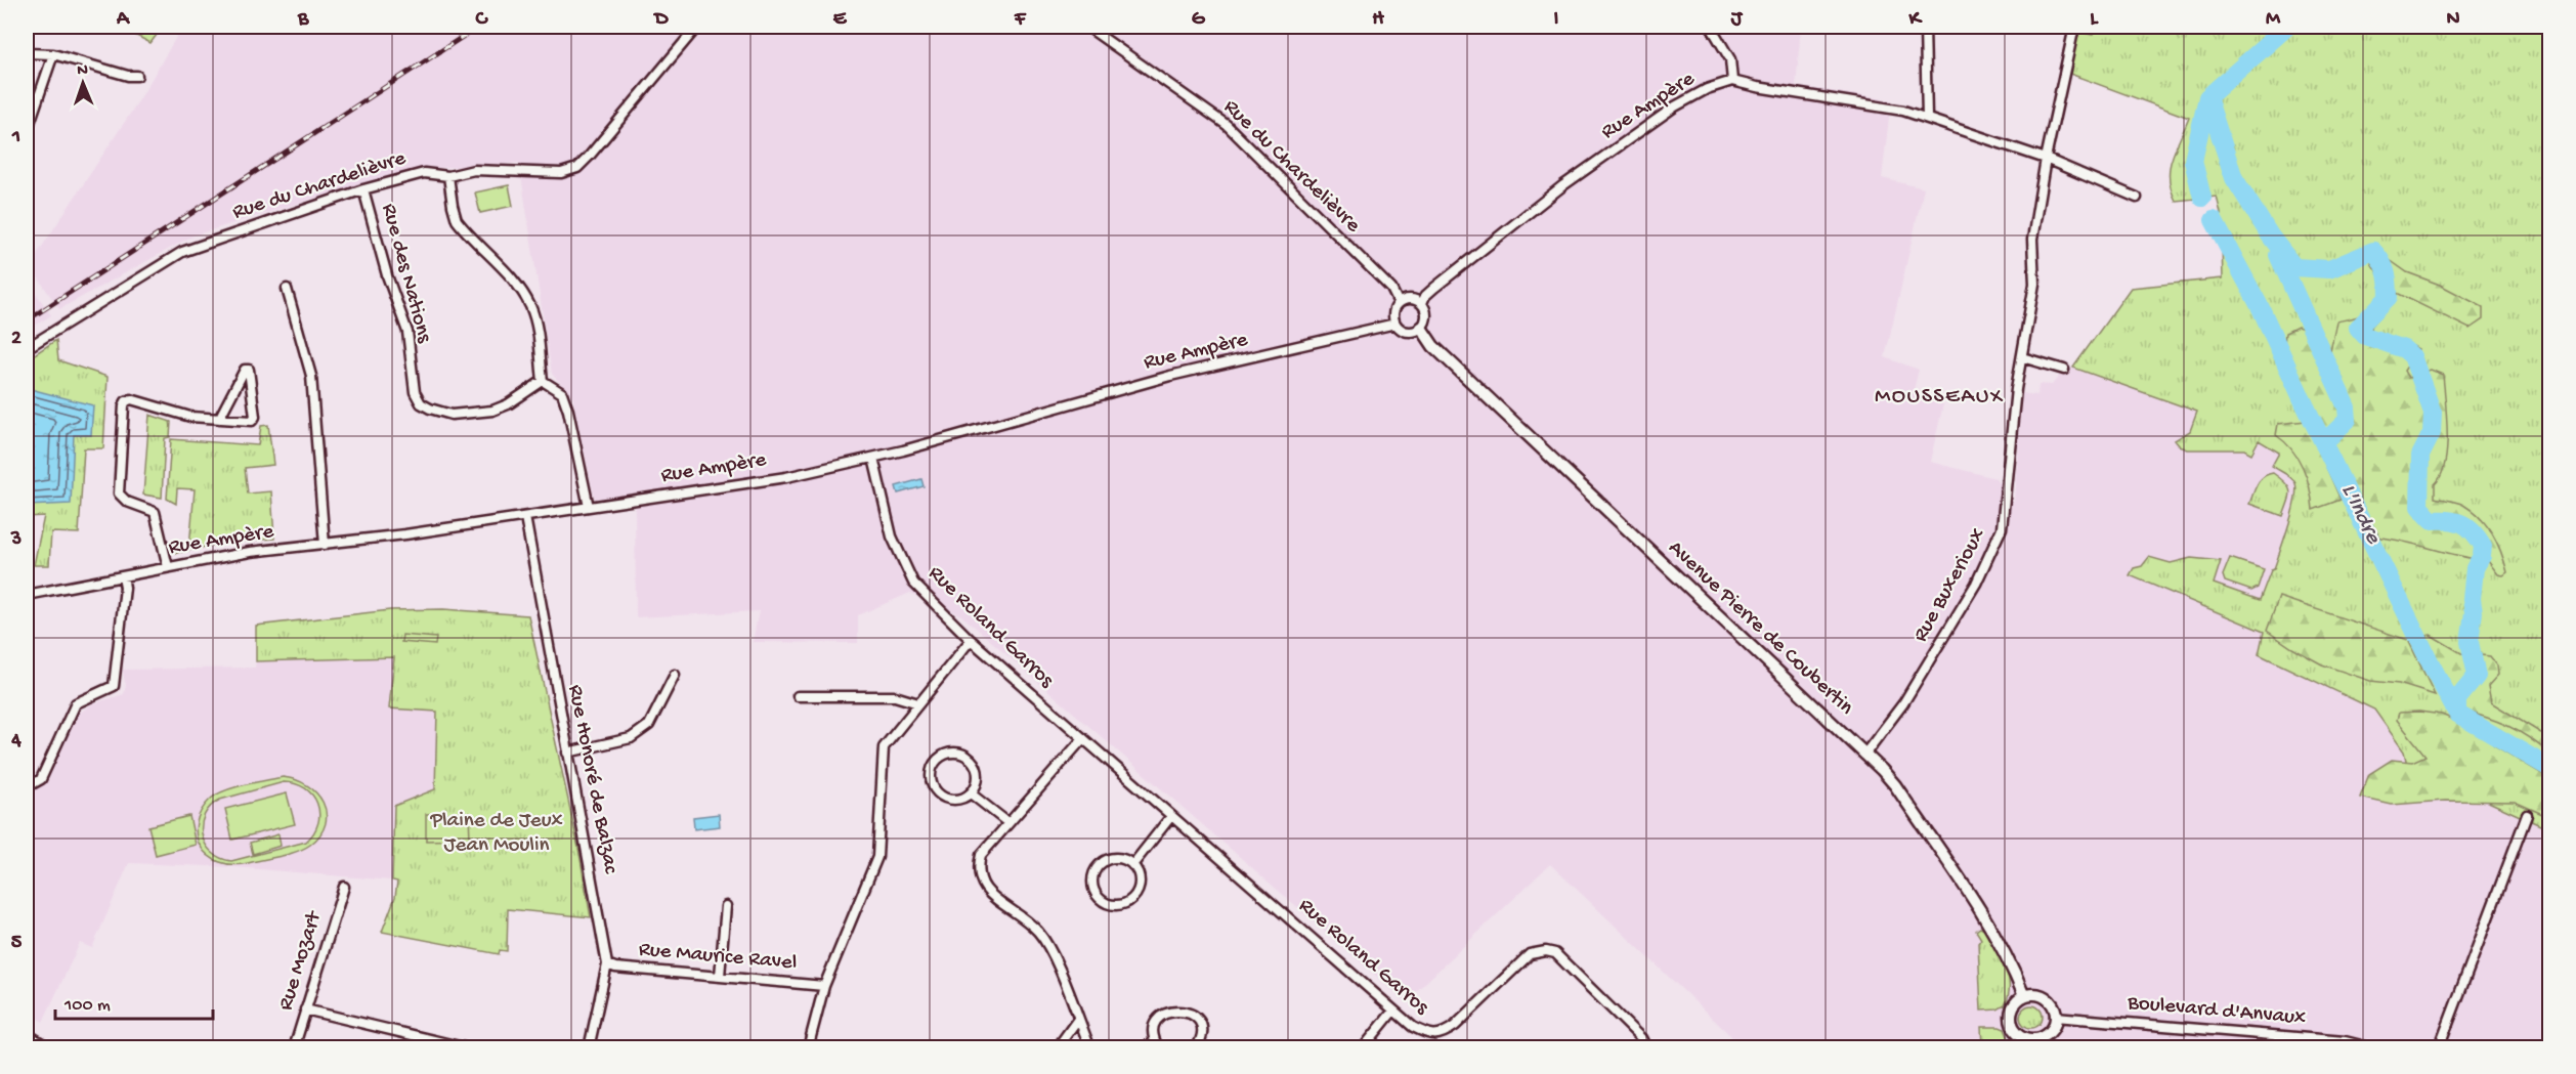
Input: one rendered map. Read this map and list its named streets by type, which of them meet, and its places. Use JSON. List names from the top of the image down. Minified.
{"streets":{"street":["Rue Ampère","Rue du Chardelièvre","Rue des Nations","Rue Buxerioux","Rue Roland Garros","Avenue Pierre de Coubertin","Rue Honoré de Balzac","Rue Maurice Ravel","Rue Mozart","Boulevard d'Anvaux"]},"crossings":[["Rue Ampère","Rue du Chardelièvre"],["Rue Ampère","Rue Roland Garros"],["Rue Ampère","Avenue Pierre de Coubertin"],["Rue Ampère","Rue Honoré de Balzac"],["Rue du Chardelièvre","Rue des Nations"],["Rue du Chardelièvre","Avenue Pierre de Coubertin"],["Rue Buxerioux","Avenue Pierre de Coubertin"],["Avenue Pierre de Coubertin","Boulevard d'Anvaux"],["Rue Honoré de Balzac","Rue Maurice Ravel"]],"districts":["MOUSSEAUX"],"water":["L'Indre"],"parks":["Plaine de Jeux Jean Moulin"],"scale_bar":"100 m","north":"top","grid":{"columns":["A","B","C","D","E","F","G","H","I","J","K","L","M","N"],"rows":["1","2","3","4","5"]}}
